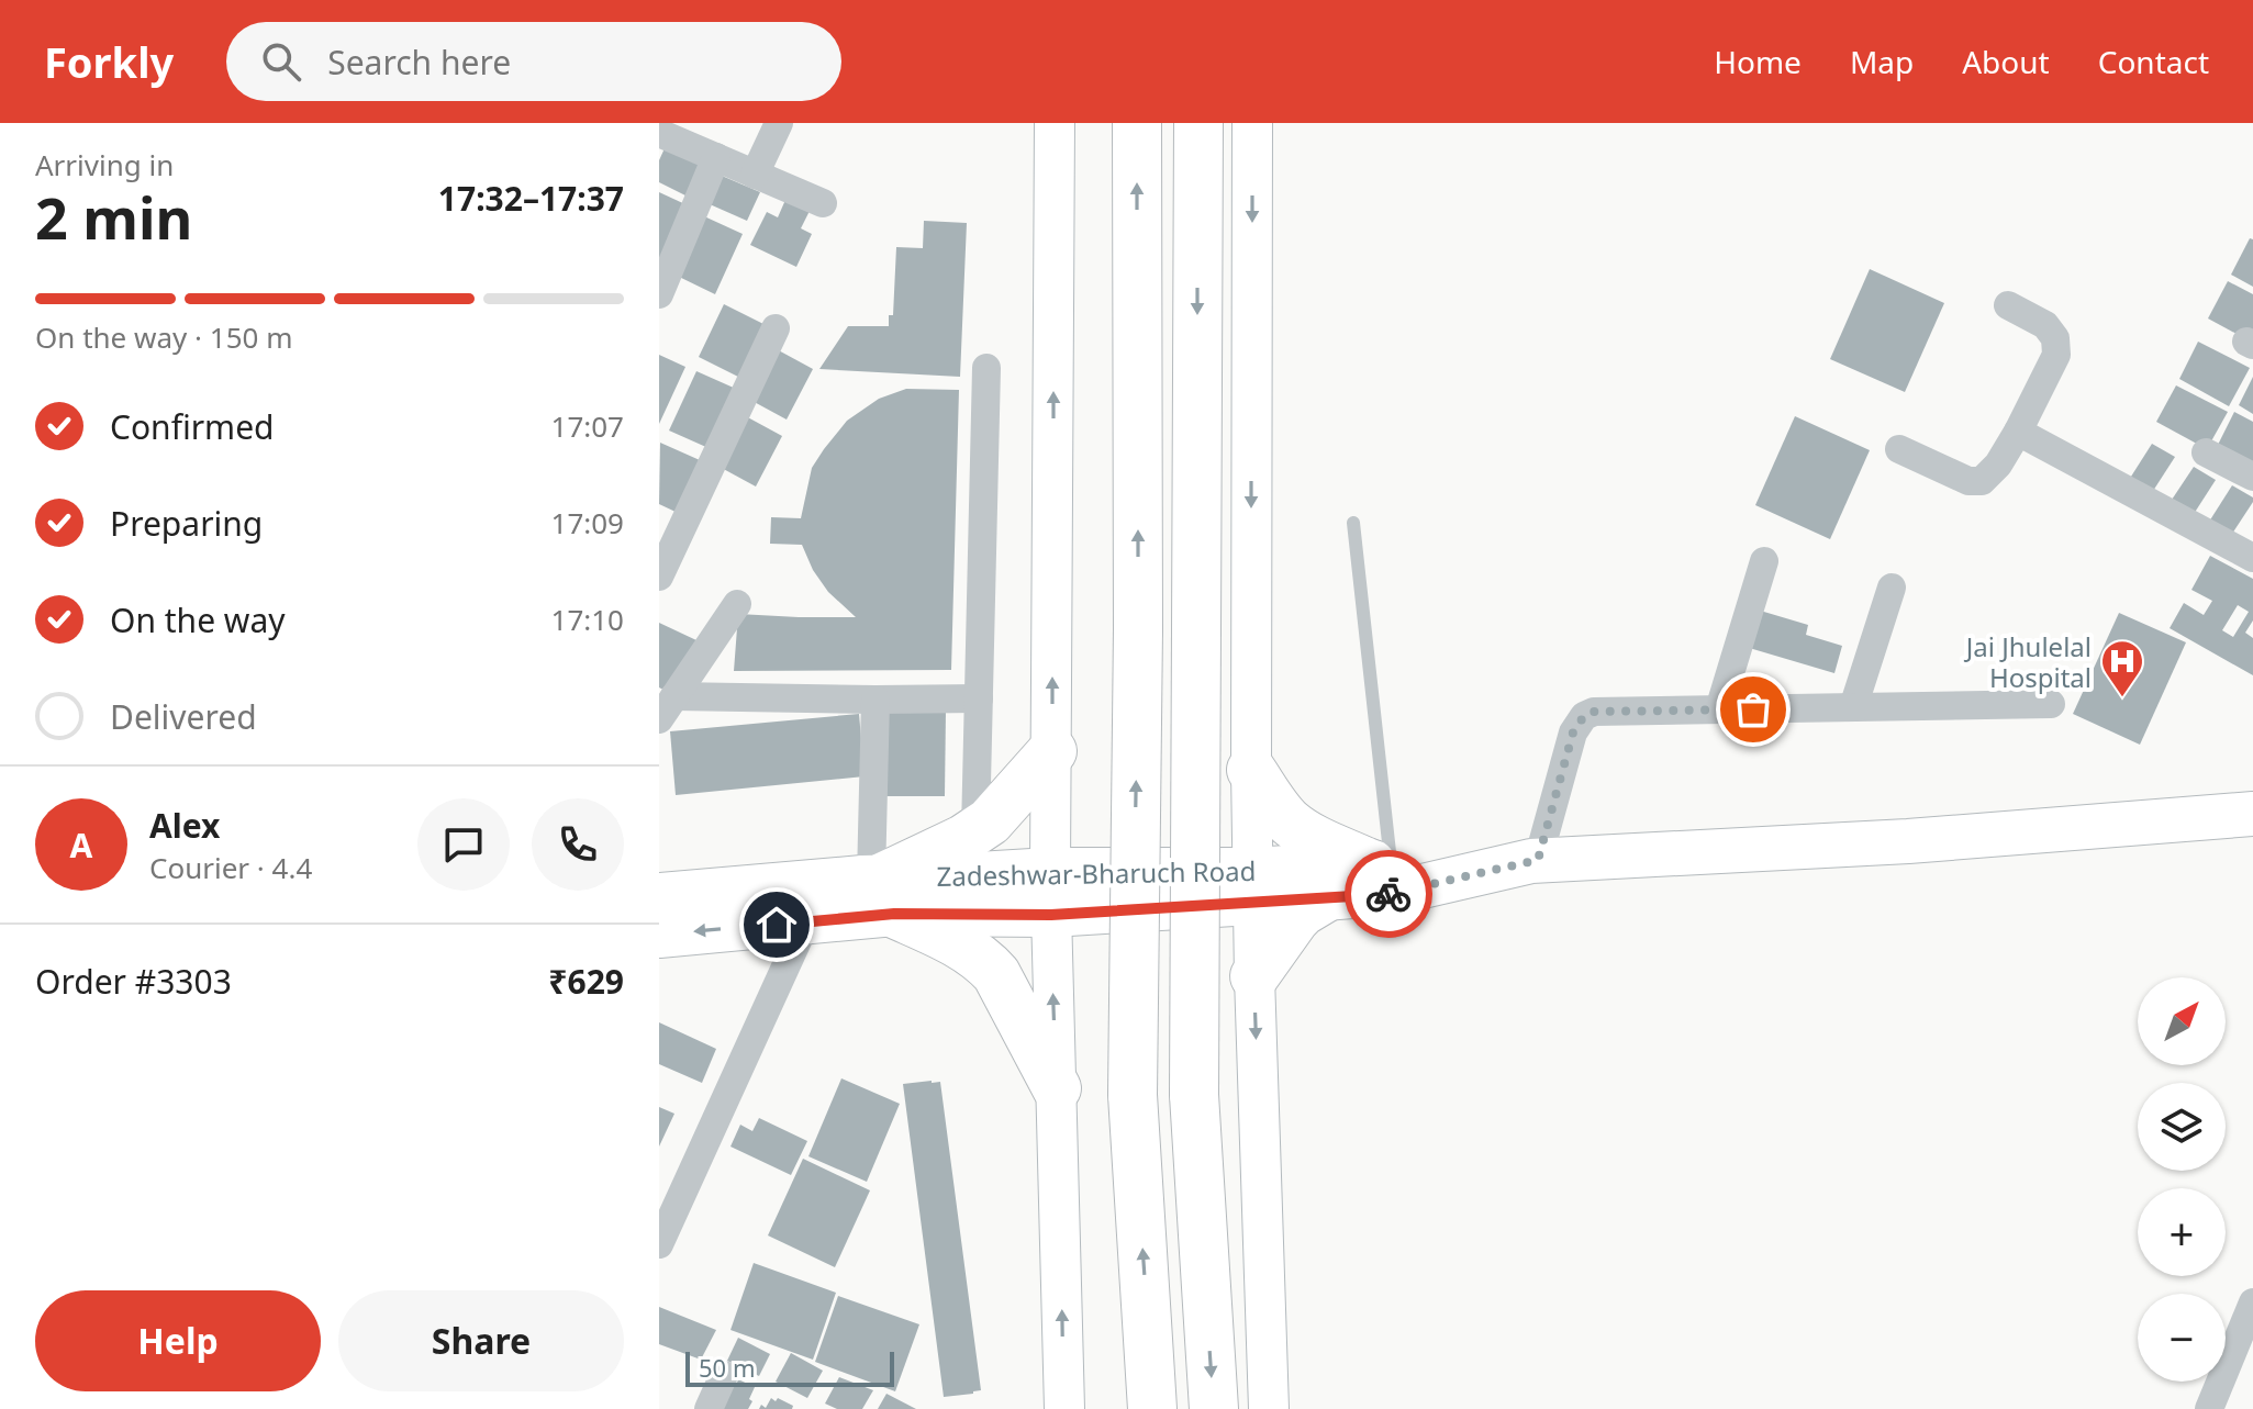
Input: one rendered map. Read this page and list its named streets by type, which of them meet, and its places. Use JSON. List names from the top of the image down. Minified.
{"streets":{"main road":["Zadeshwar-Bharuch Road"]},"places":{"hospital":["Jai Jhulelal Hospital"]},"scale_bar":"50 m","north":"top right","page":{"header":"Forkly","search":"Search here","nav":["Home","Map","About","Contact"],"heading":["2 min","Arriving in","17:32–17:37"],"panel":["Alex","Courier · 4.4","Order #3303","₹629"],"bar":"On the way · 150 m","list":[["Confirmed","17:07"],["Preparing","17:09"],["On the way","17:10"],"Delivered"],"round":"A","map_buttons":["+","−"],"buttons":["Help","Share"],"scale":"50 m"}}
